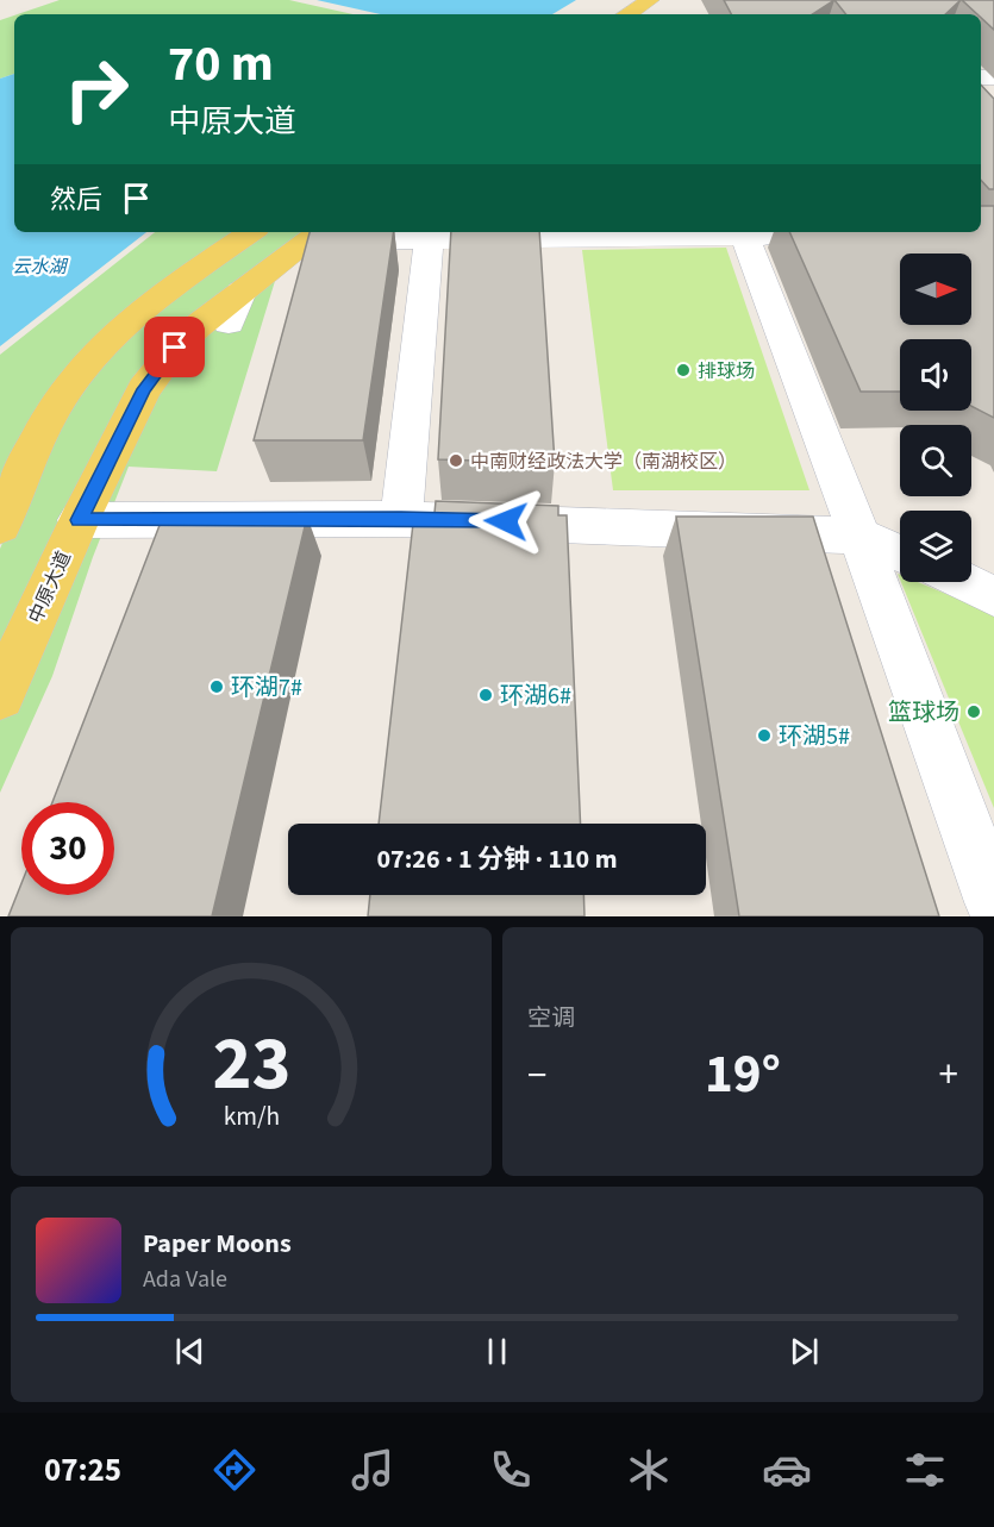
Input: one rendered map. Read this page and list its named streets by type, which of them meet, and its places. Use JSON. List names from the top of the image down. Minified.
{"streets":{"main road":["中原大道"]},"water":["云水湖"],"places":["排球场","中南财经政法大学（南湖校区）","环湖7#","环湖6#","篮球场","环湖5#"],"north":"right","page":{"turn":["70 m","中原大道"],"then":"然后","limit":"30","trip":"07:26 · 1 分钟 · 110 m","tile":"空调","heat":["−","19°","+"],"song":["Paper Moons","Ada Vale"],"tabs":"07:25","gauge":["23","km/h"]}}
